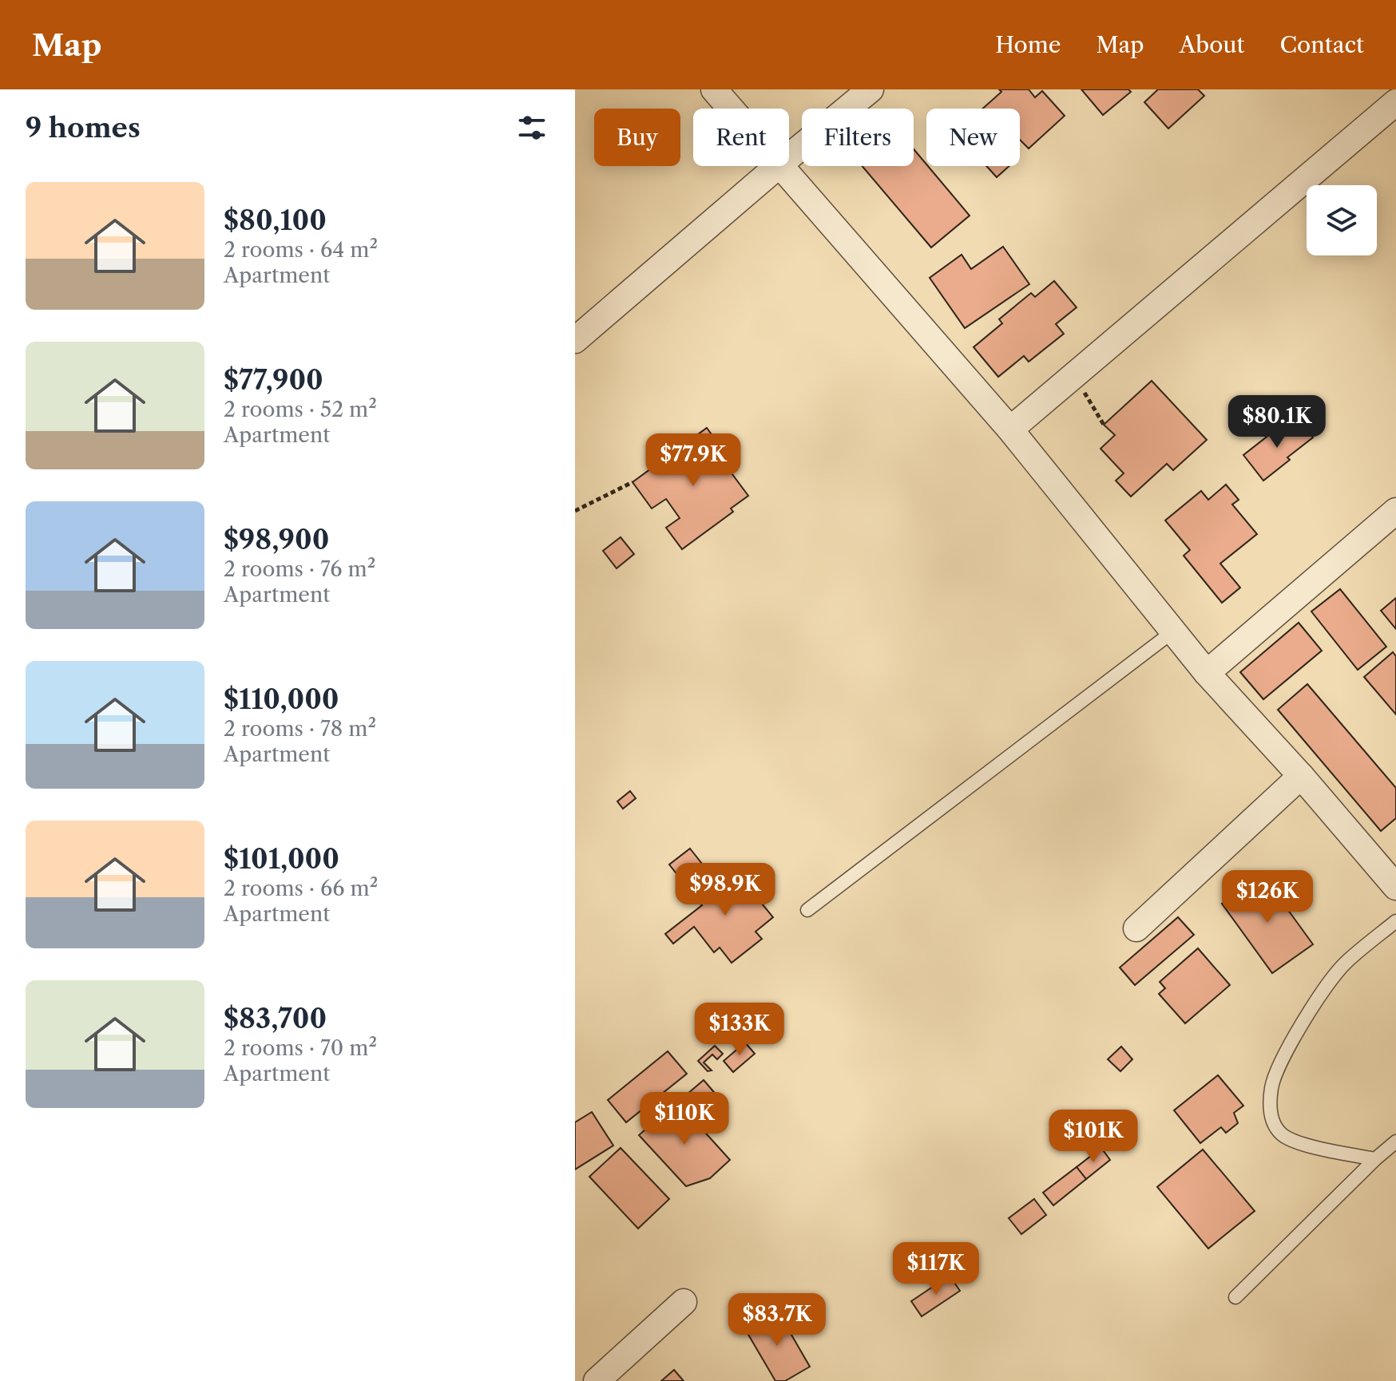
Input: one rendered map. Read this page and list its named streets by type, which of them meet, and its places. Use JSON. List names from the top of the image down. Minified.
{"page":{"header":"Map","nav":["Home","Map","About","Contact"],"heading":"9 homes","chip":["Buy","Rent","Filters","New"],"list":[{"name":"$80,100","note":"2 rooms · 64 m² · Apartment"},{"name":"$77,900","note":"2 rooms · 52 m² · Apartment"},{"name":"$98,900","note":"2 rooms · 76 m² · Apartment"},{"name":"$110,000","note":"2 rooms · 78 m² · Apartment"},{"name":"$101,000","note":"2 rooms · 66 m² · Apartment"},{"name":"$83,700","note":"2 rooms · 70 m² · Apartment"}],"price":["$80.1K","$77.9K","$98.9K","$126K","$133K","$110K","$101K","$117K","$83.7K"]}}
